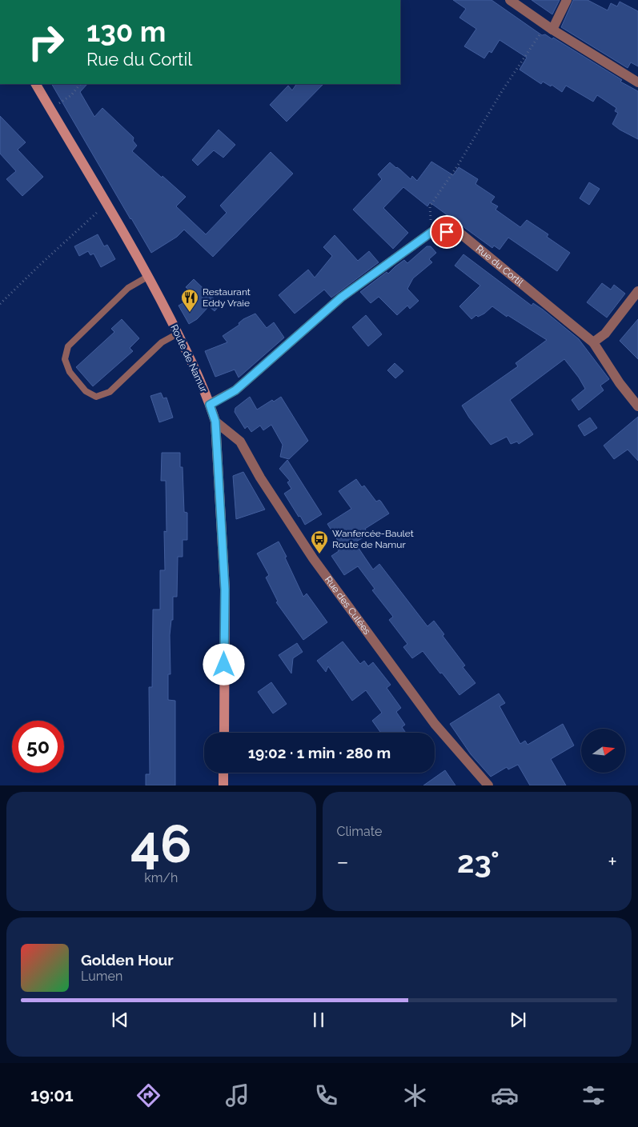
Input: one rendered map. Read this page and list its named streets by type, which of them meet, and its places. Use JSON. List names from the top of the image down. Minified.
{"streets":{"main road":["Route de Namur"],"street":["Rue du Cortil","Rue des Culées"]},"crossings":[["Route de Namur","Rue des Culées"]],"places":{"restaurant":["Restaurant Eddy Vraie"],"bus stop":["Wanfercée-Baulet Route de Namur"]},"north":"right","page":{"turn":["130 m","Rue du Cortil"],"limit":"50","trip":"19:02 · 1 min · 280 m","tile":[["46","km/h"],"Climate"],"heat":["−","23°","+"],"song":["Golden Hour","Lumen"],"tabs":"19:01"}}
